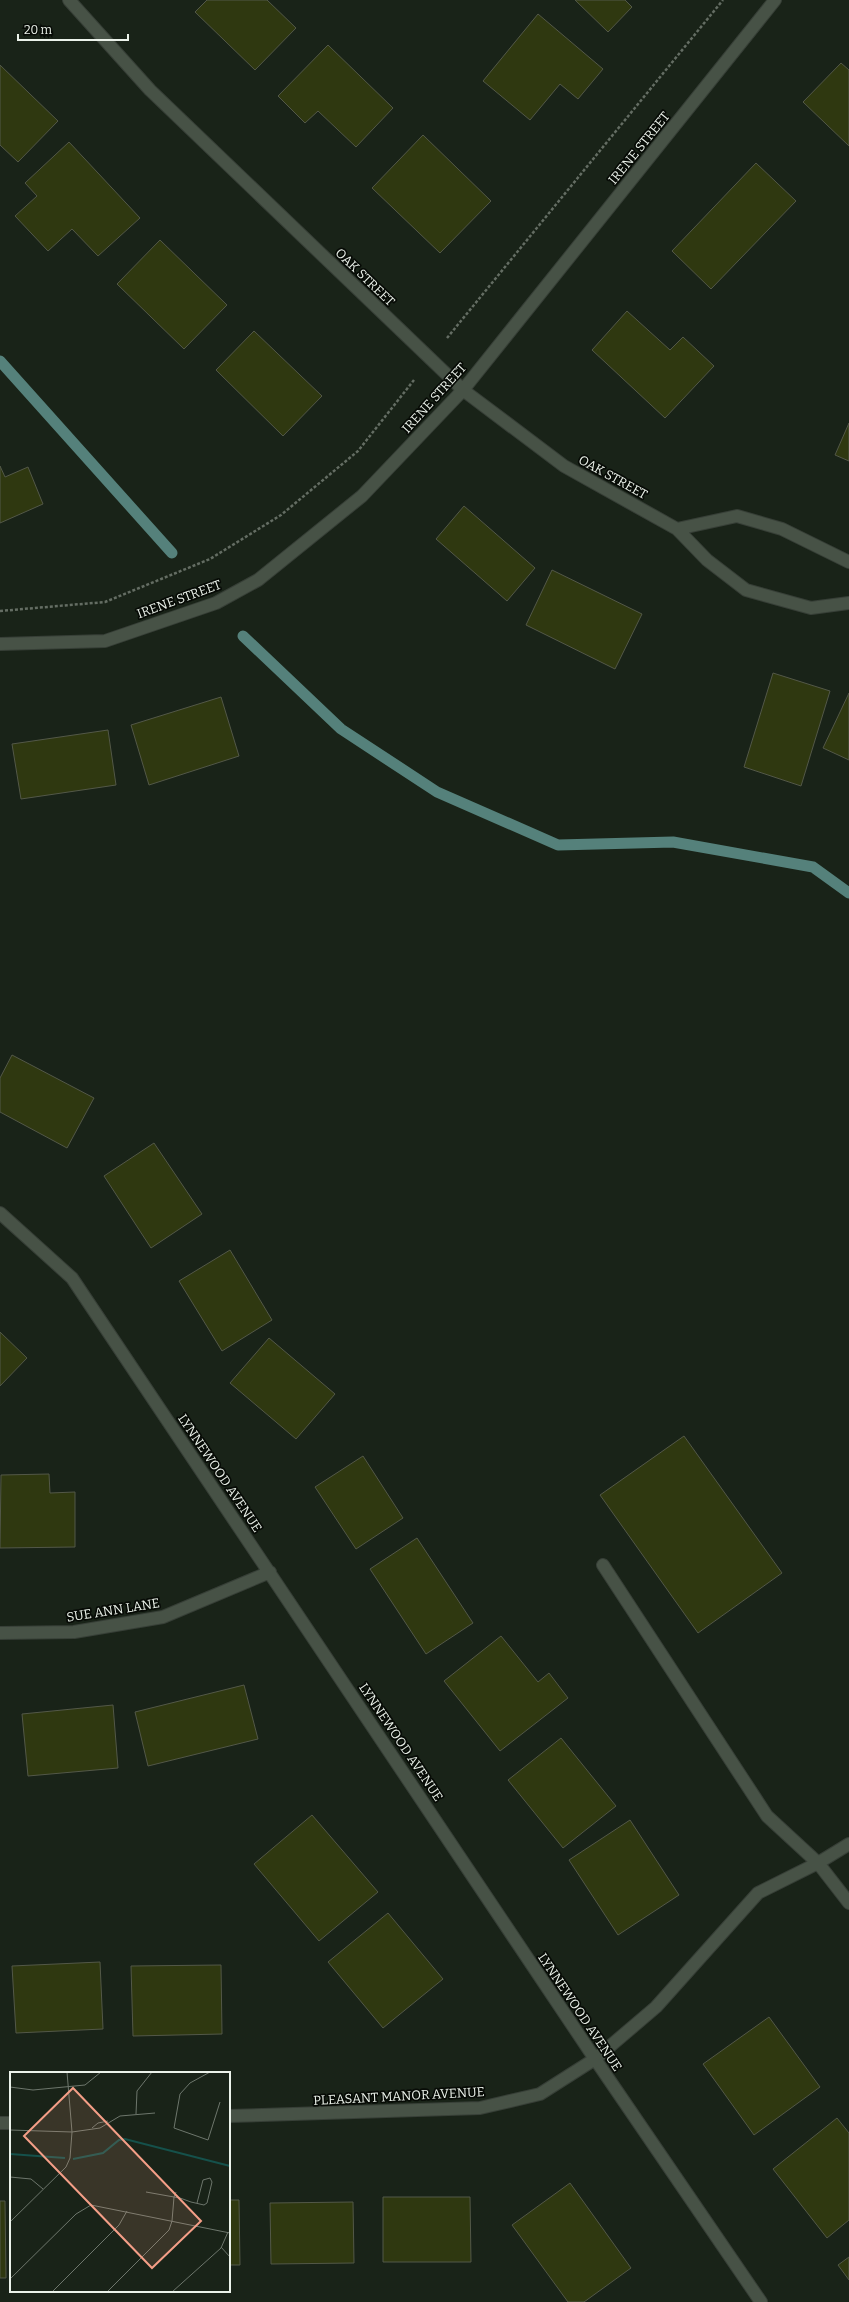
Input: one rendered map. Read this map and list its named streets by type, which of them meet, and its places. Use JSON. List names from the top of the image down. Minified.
{"streets":{"street":["IRENE STREET","OAK STREET","LYNNEWOOD AVENUE","SUE ANN LANE","PLEASANT MANOR AVENUE"]},"crossings":[["IRENE STREET","OAK STREET"],["LYNNEWOOD AVENUE","SUE ANN LANE"],["LYNNEWOOD AVENUE","PLEASANT MANOR AVENUE"]],"scale_bar":"20 m"}
